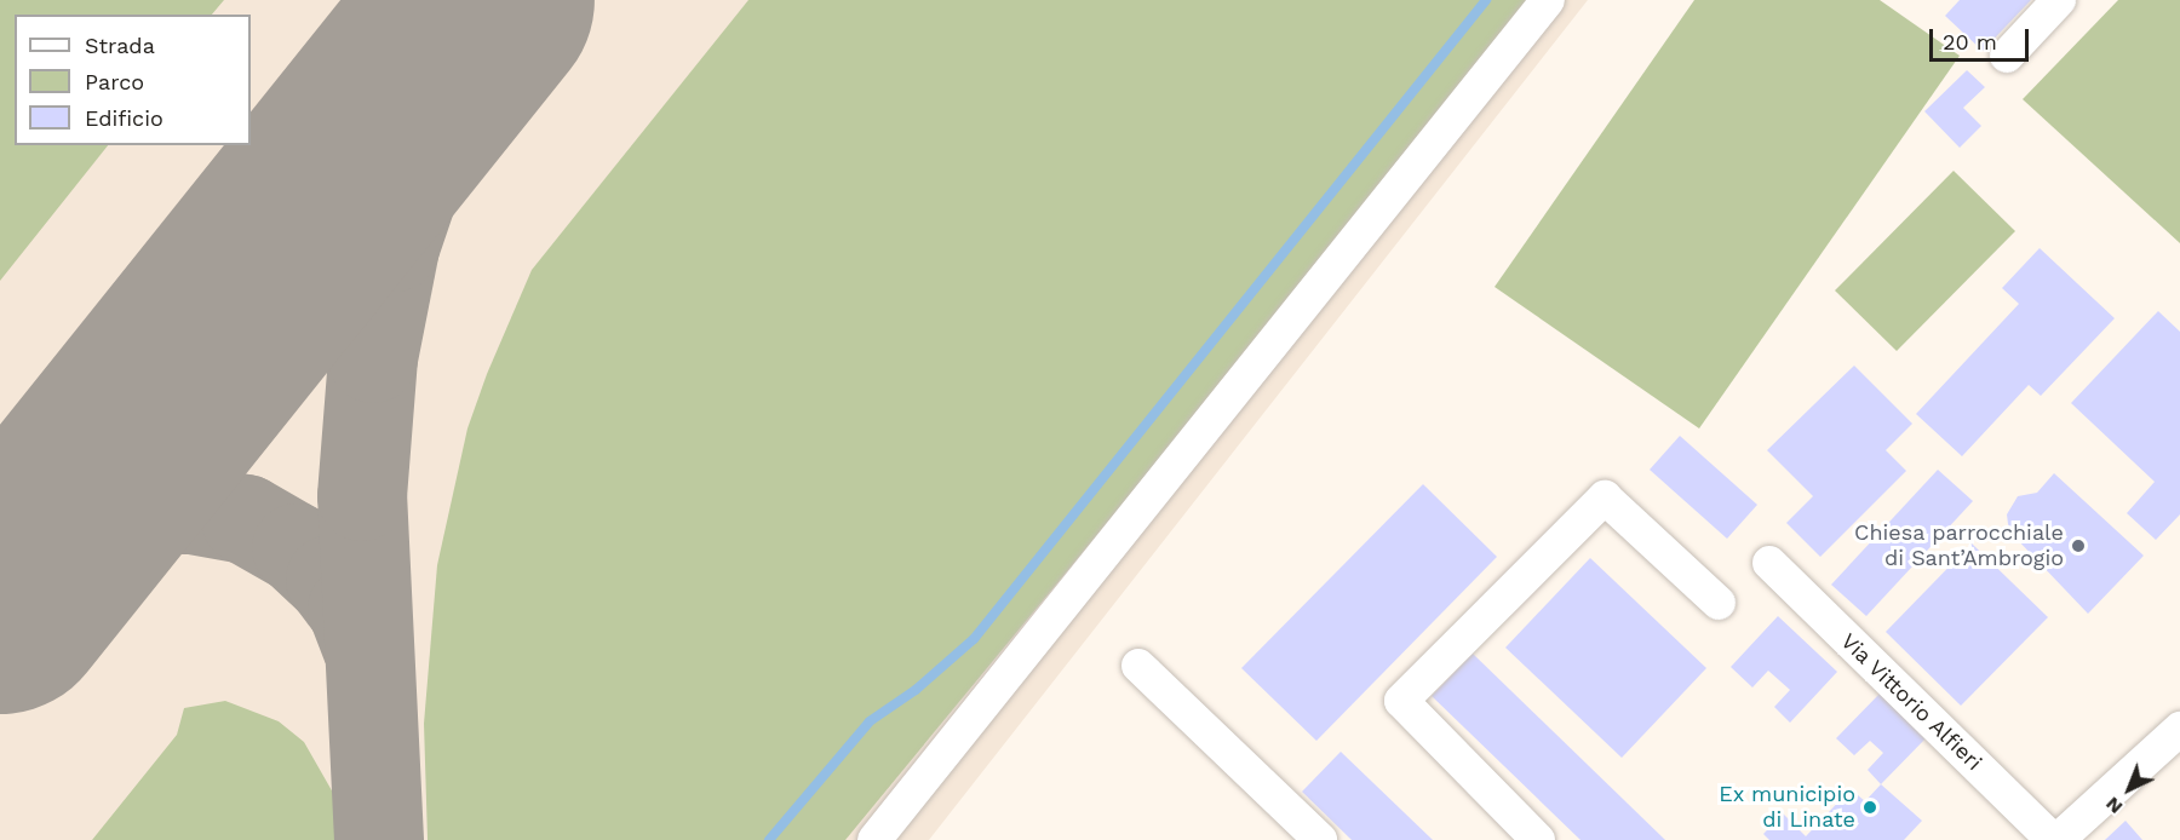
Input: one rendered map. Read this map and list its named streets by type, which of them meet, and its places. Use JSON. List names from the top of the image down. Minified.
{"streets":{"street":["Via Vittorio Alfieri"]},"places":["Chiesa parrocchiale di Sant’Ambrogio","Ex municipio di Linate"],"legend":["Strada","Parco","Edificio"],"scale_bar":"20 m","north":"bottom left"}
